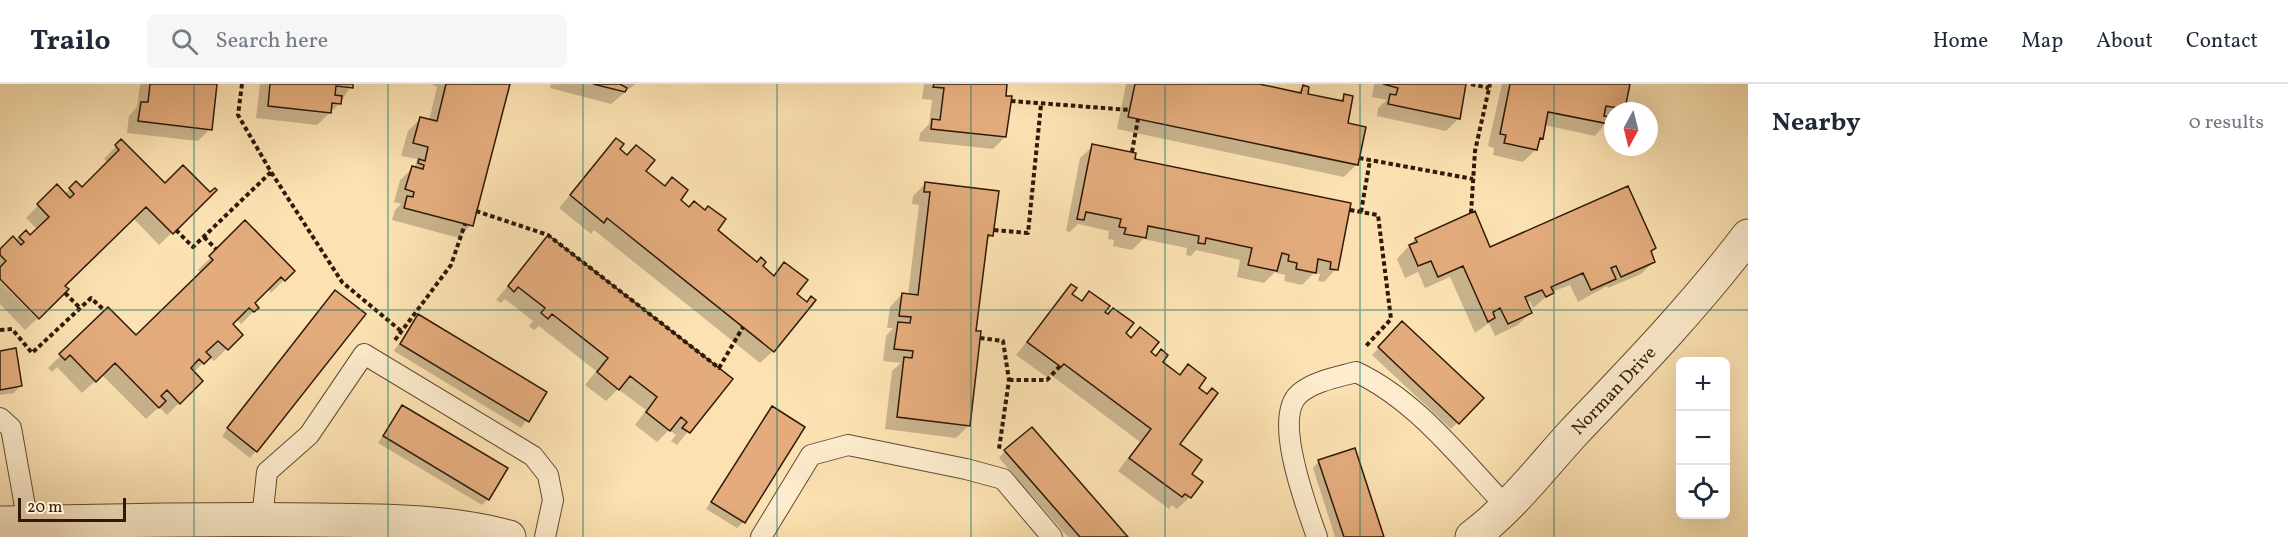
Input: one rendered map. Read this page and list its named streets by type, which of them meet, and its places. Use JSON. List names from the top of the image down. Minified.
{"streets":{"street":["Norman Drive"]},"scale_bar":"20 m","north":"bottom","page":{"header":"Trailo","search":"Search here","nav":["Home","Map","About","Contact"],"heading":["Nearby","0 results"],"map_buttons":["+","−"],"scale":"20 m"}}
